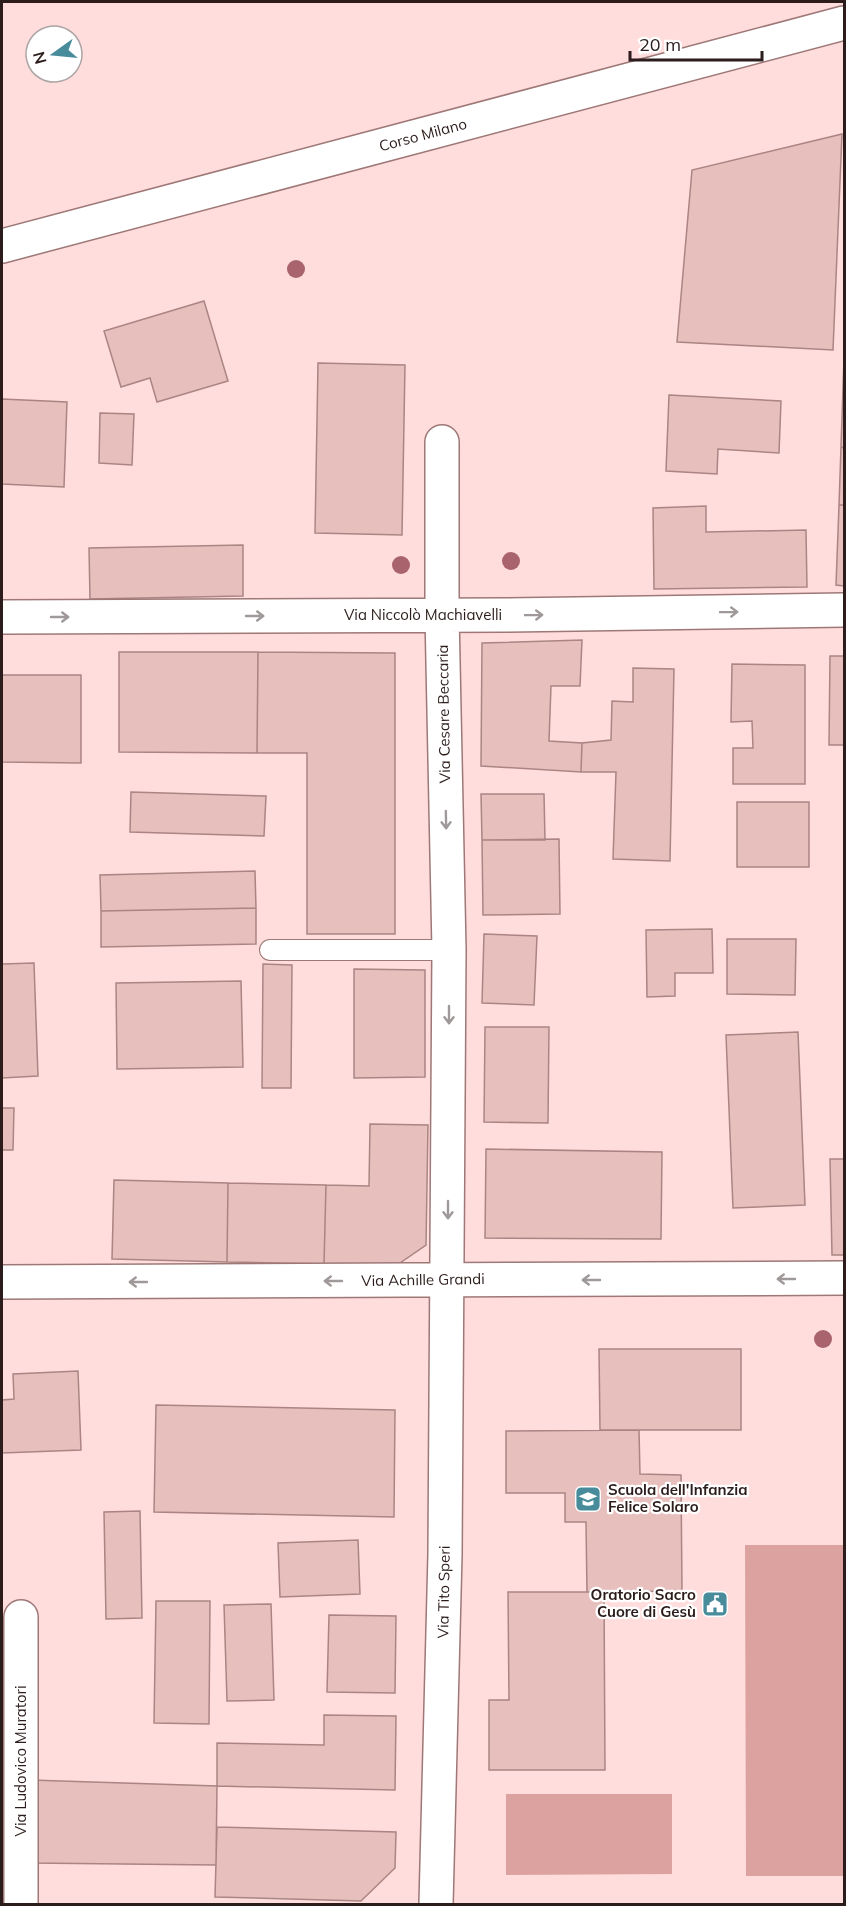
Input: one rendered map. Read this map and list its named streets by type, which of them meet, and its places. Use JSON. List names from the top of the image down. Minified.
{"streets":{"street":["Corso Milano","Via Niccolò Machiavelli","Via Cesare Beccaria","Via Achille Grandi","Via Tito Speri","Via Ludovico Muratori"]},"crossings":[["Via Niccolò Machiavelli","Via Cesare Beccaria"],["Via Cesare Beccaria","Via Achille Grandi"],["Via Cesare Beccaria","Via Tito Speri"],["Via Achille Grandi","Via Tito Speri"]],"one_way":["Via Niccolò Machiavelli","Via Cesare Beccaria","Via Achille Grandi"],"places":{"school or university":["Scuola dell'Infanzia Felice Solaro"],"public building":["Oratorio Sacro Cuore di Gesù"]},"scale_bar":"20 m","north":"left"}
